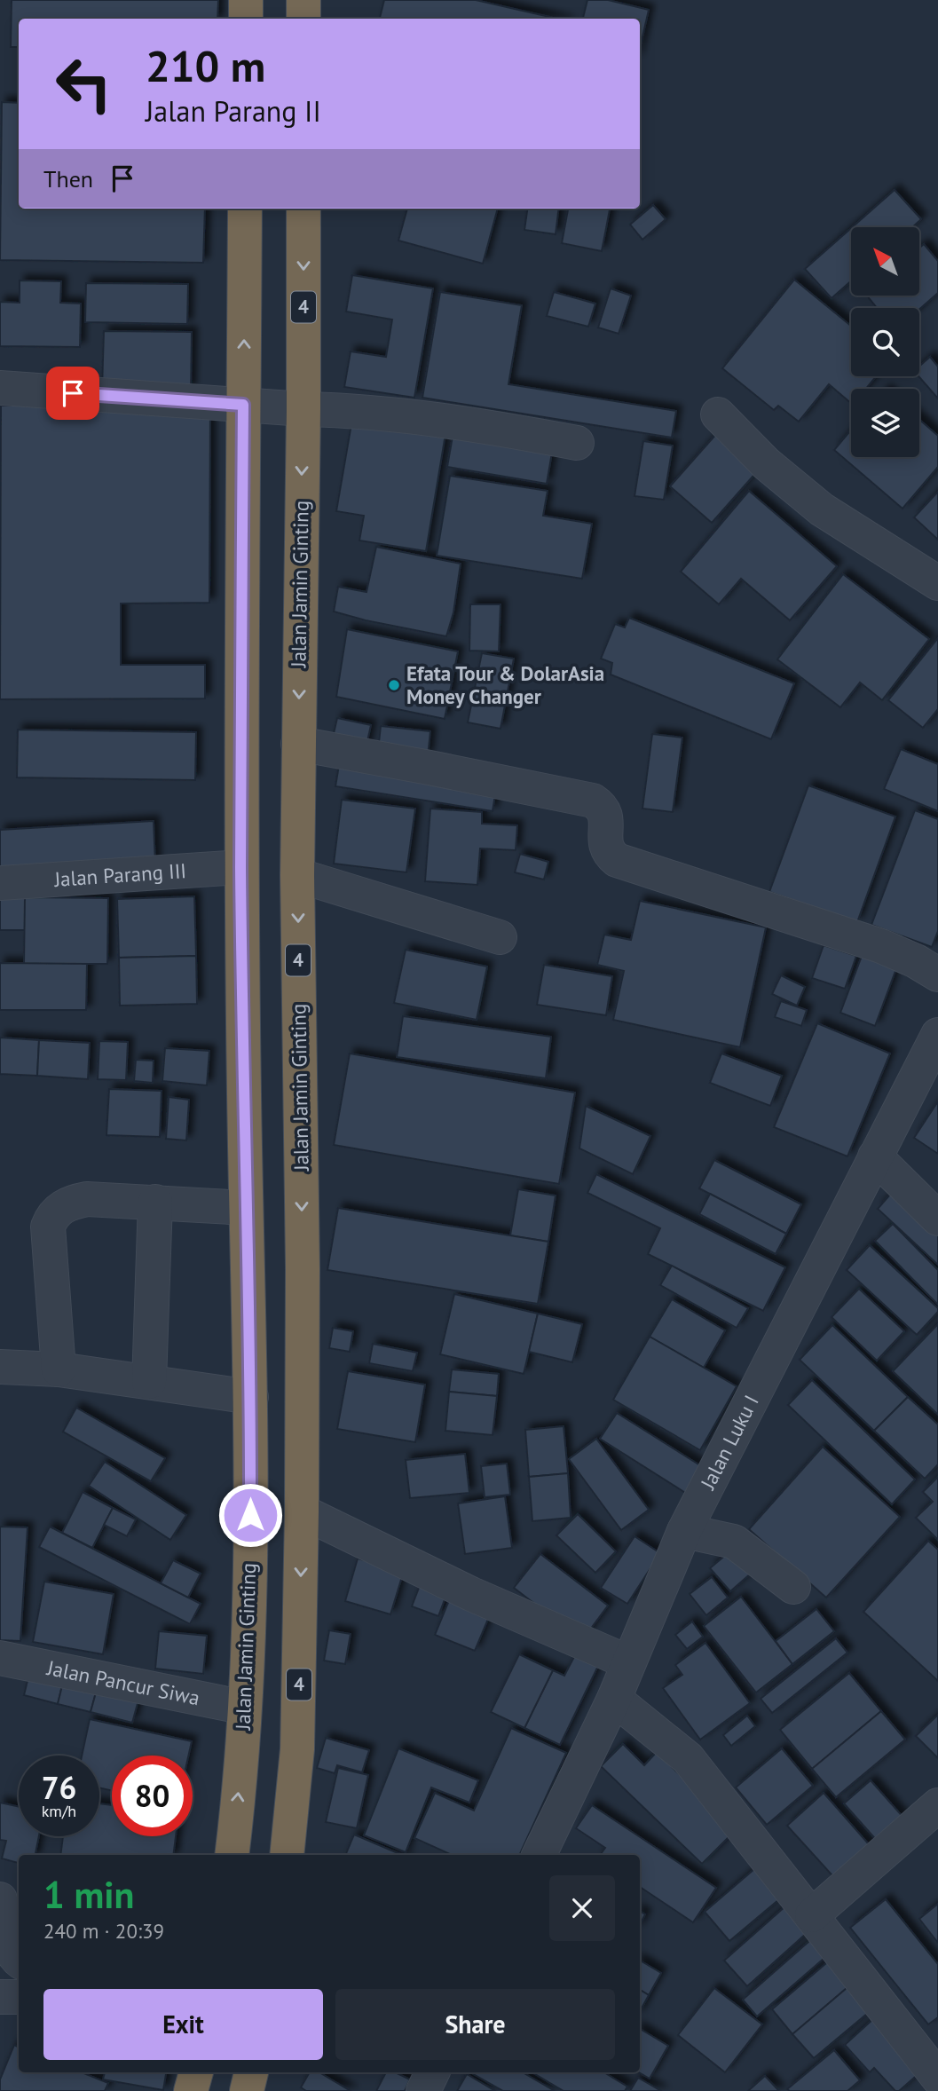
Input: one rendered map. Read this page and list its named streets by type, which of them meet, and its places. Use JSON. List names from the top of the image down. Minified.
{"streets":{"highway":["4","Jalan Jamin Ginting"],"street":["Jalan Parang III","Jalan Luku I","Jalan Pancur Siwa"]},"crossings":[["Jalan Jamin Ginting","Jalan Parang III"],["Jalan Jamin Ginting","Jalan Pancur Siwa"]],"places":["Efata Tour & DolarAsia Money Changer"],"north":"top left","page":{"turn":["210 m","Jalan Parang II"],"then":"Then","speed":"76 km/h","limit":"80","heading":["1 min","240 m · 20:39"],"buttons":["Exit","Share"]}}
